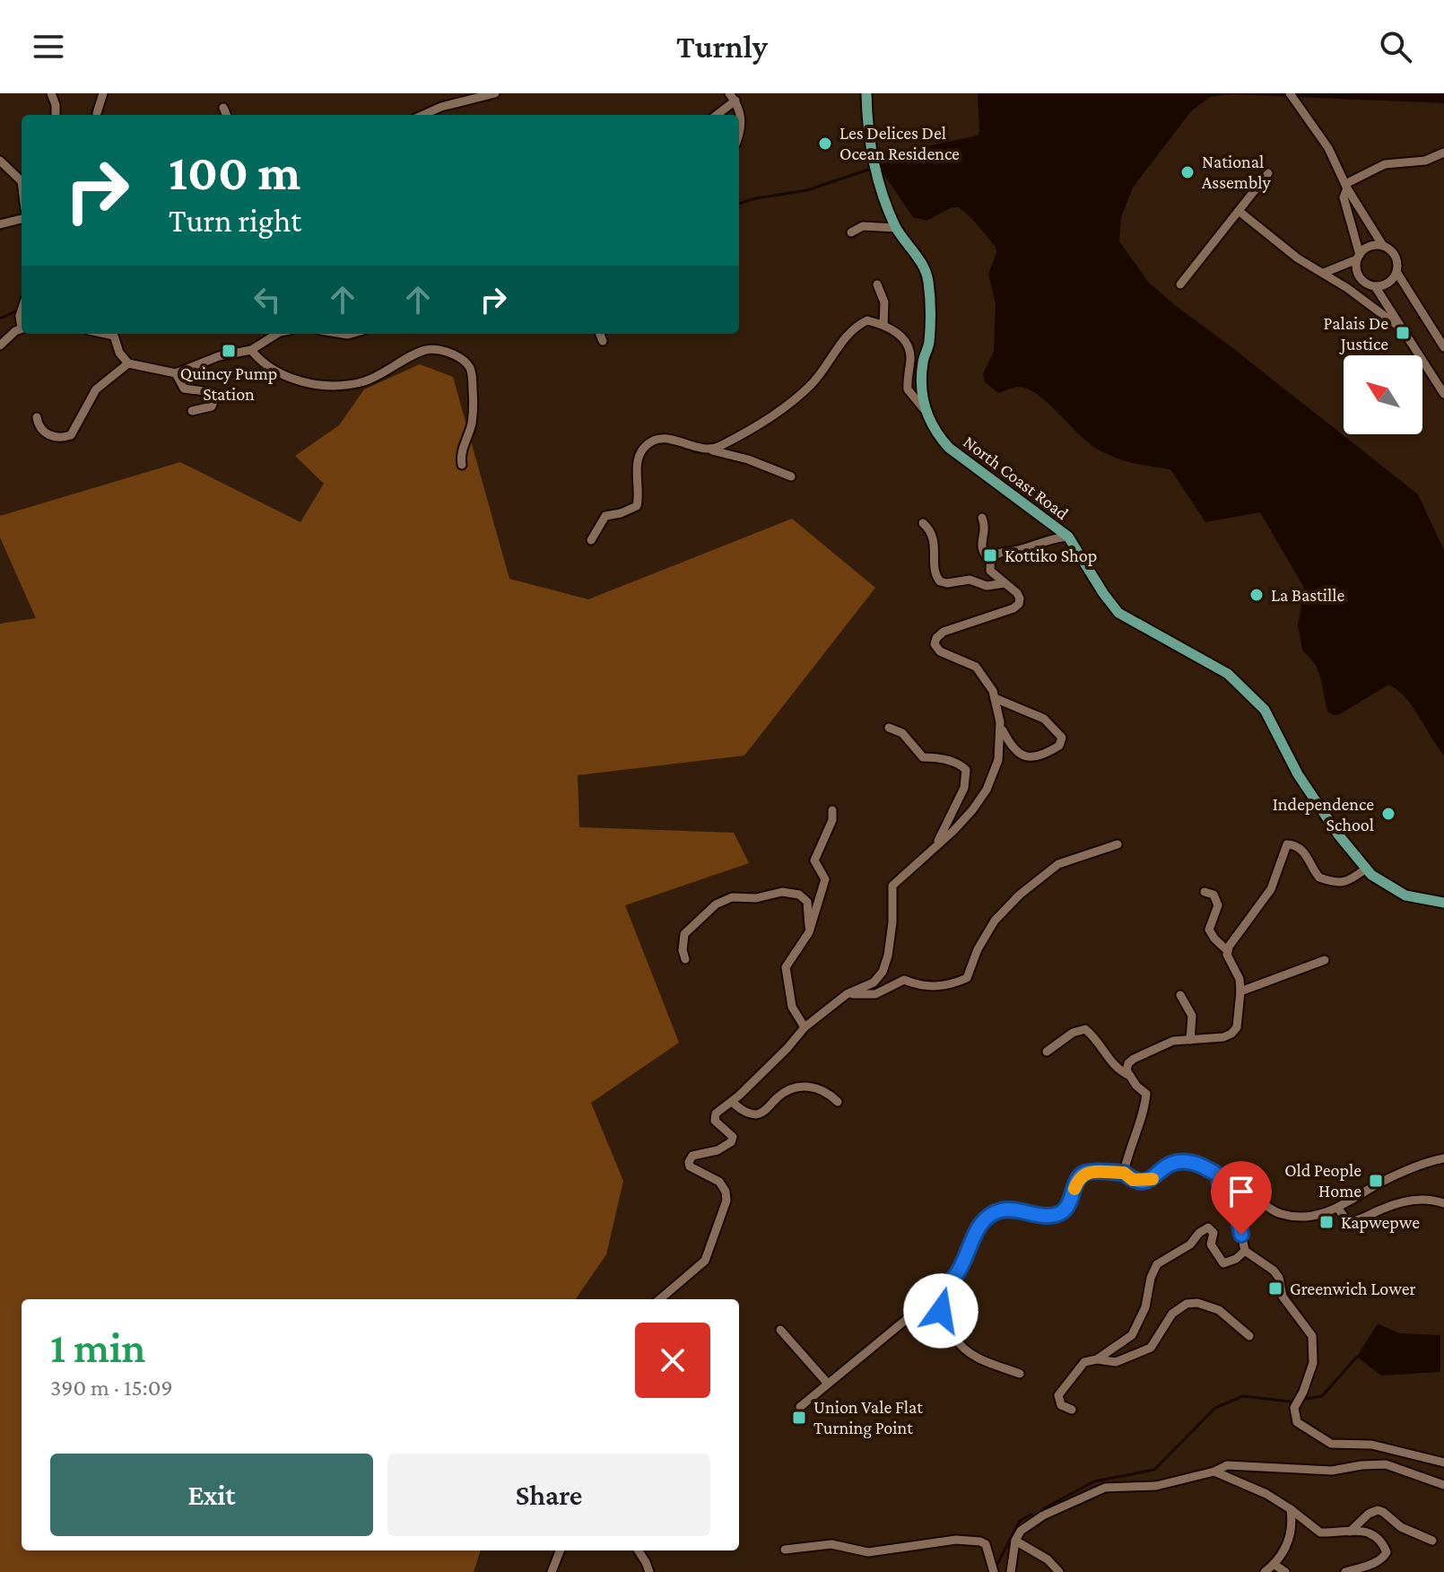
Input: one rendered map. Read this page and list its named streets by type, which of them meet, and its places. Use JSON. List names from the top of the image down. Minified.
{"streets":{"main road":["North Coast Road"]},"places":{"other":["Les Delices Del Ocean Residence","National Assembly","La Bastille","Independence School"],"transit":["Palais De Justice","Quincy Pump Station","Kottiko Shop","Old People Home","Kapwepwe","Greenwich Lower","Union Vale Flat Turning Point"]},"north":"top left","page":{"header":"Turnly","turn":["100 m","Turn right"],"heading":["1 min","390 m · 15:09"],"buttons":["Exit","Share"]}}
